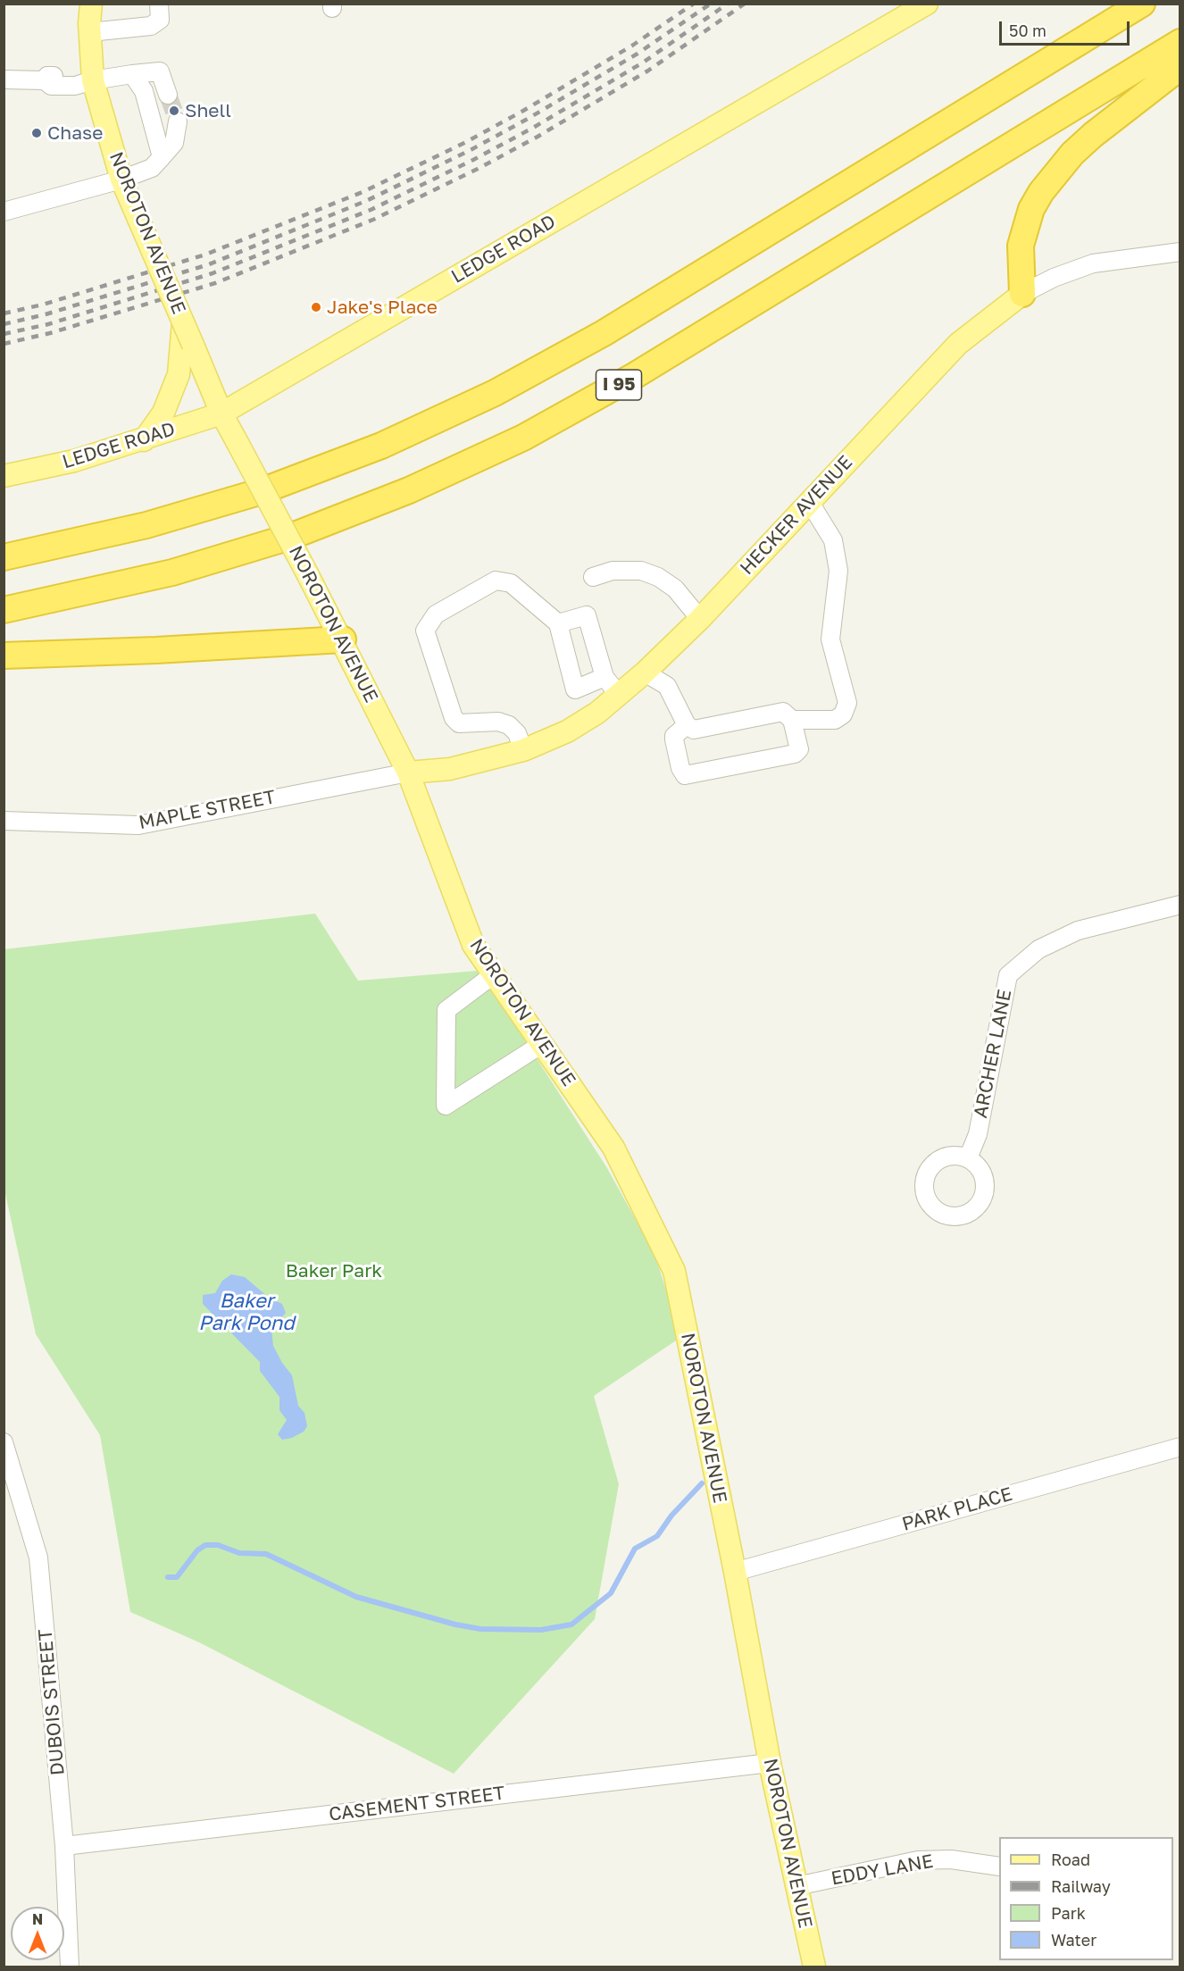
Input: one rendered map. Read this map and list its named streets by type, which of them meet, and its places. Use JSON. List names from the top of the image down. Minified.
{"streets":{"highway":["I 95"],"main road":["NOROTON AVENUE","LEDGE ROAD","HECKER AVENUE"],"street":["MAPLE STREET","ARCHER LANE","PARK PLACE","DUBOIS STREET","CASEMENT STREET","EDDY LANE"]},"crossings":[["NOROTON AVENUE","LEDGE ROAD"],["NOROTON AVENUE","HECKER AVENUE"],["NOROTON AVENUE","MAPLE STREET"],["NOROTON AVENUE","PARK PLACE"],["NOROTON AVENUE","CASEMENT STREET"],["NOROTON AVENUE","EDDY LANE"],["HECKER AVENUE","MAPLE STREET"],["DUBOIS STREET","CASEMENT STREET"]],"water":["Baker Park Pond"],"parks":["Baker Park"],"places":["Shell","Chase","Jake's Place"],"legend":["Road","Railway","Park","Water"],"scale_bar":"50 m","north":"top"}
